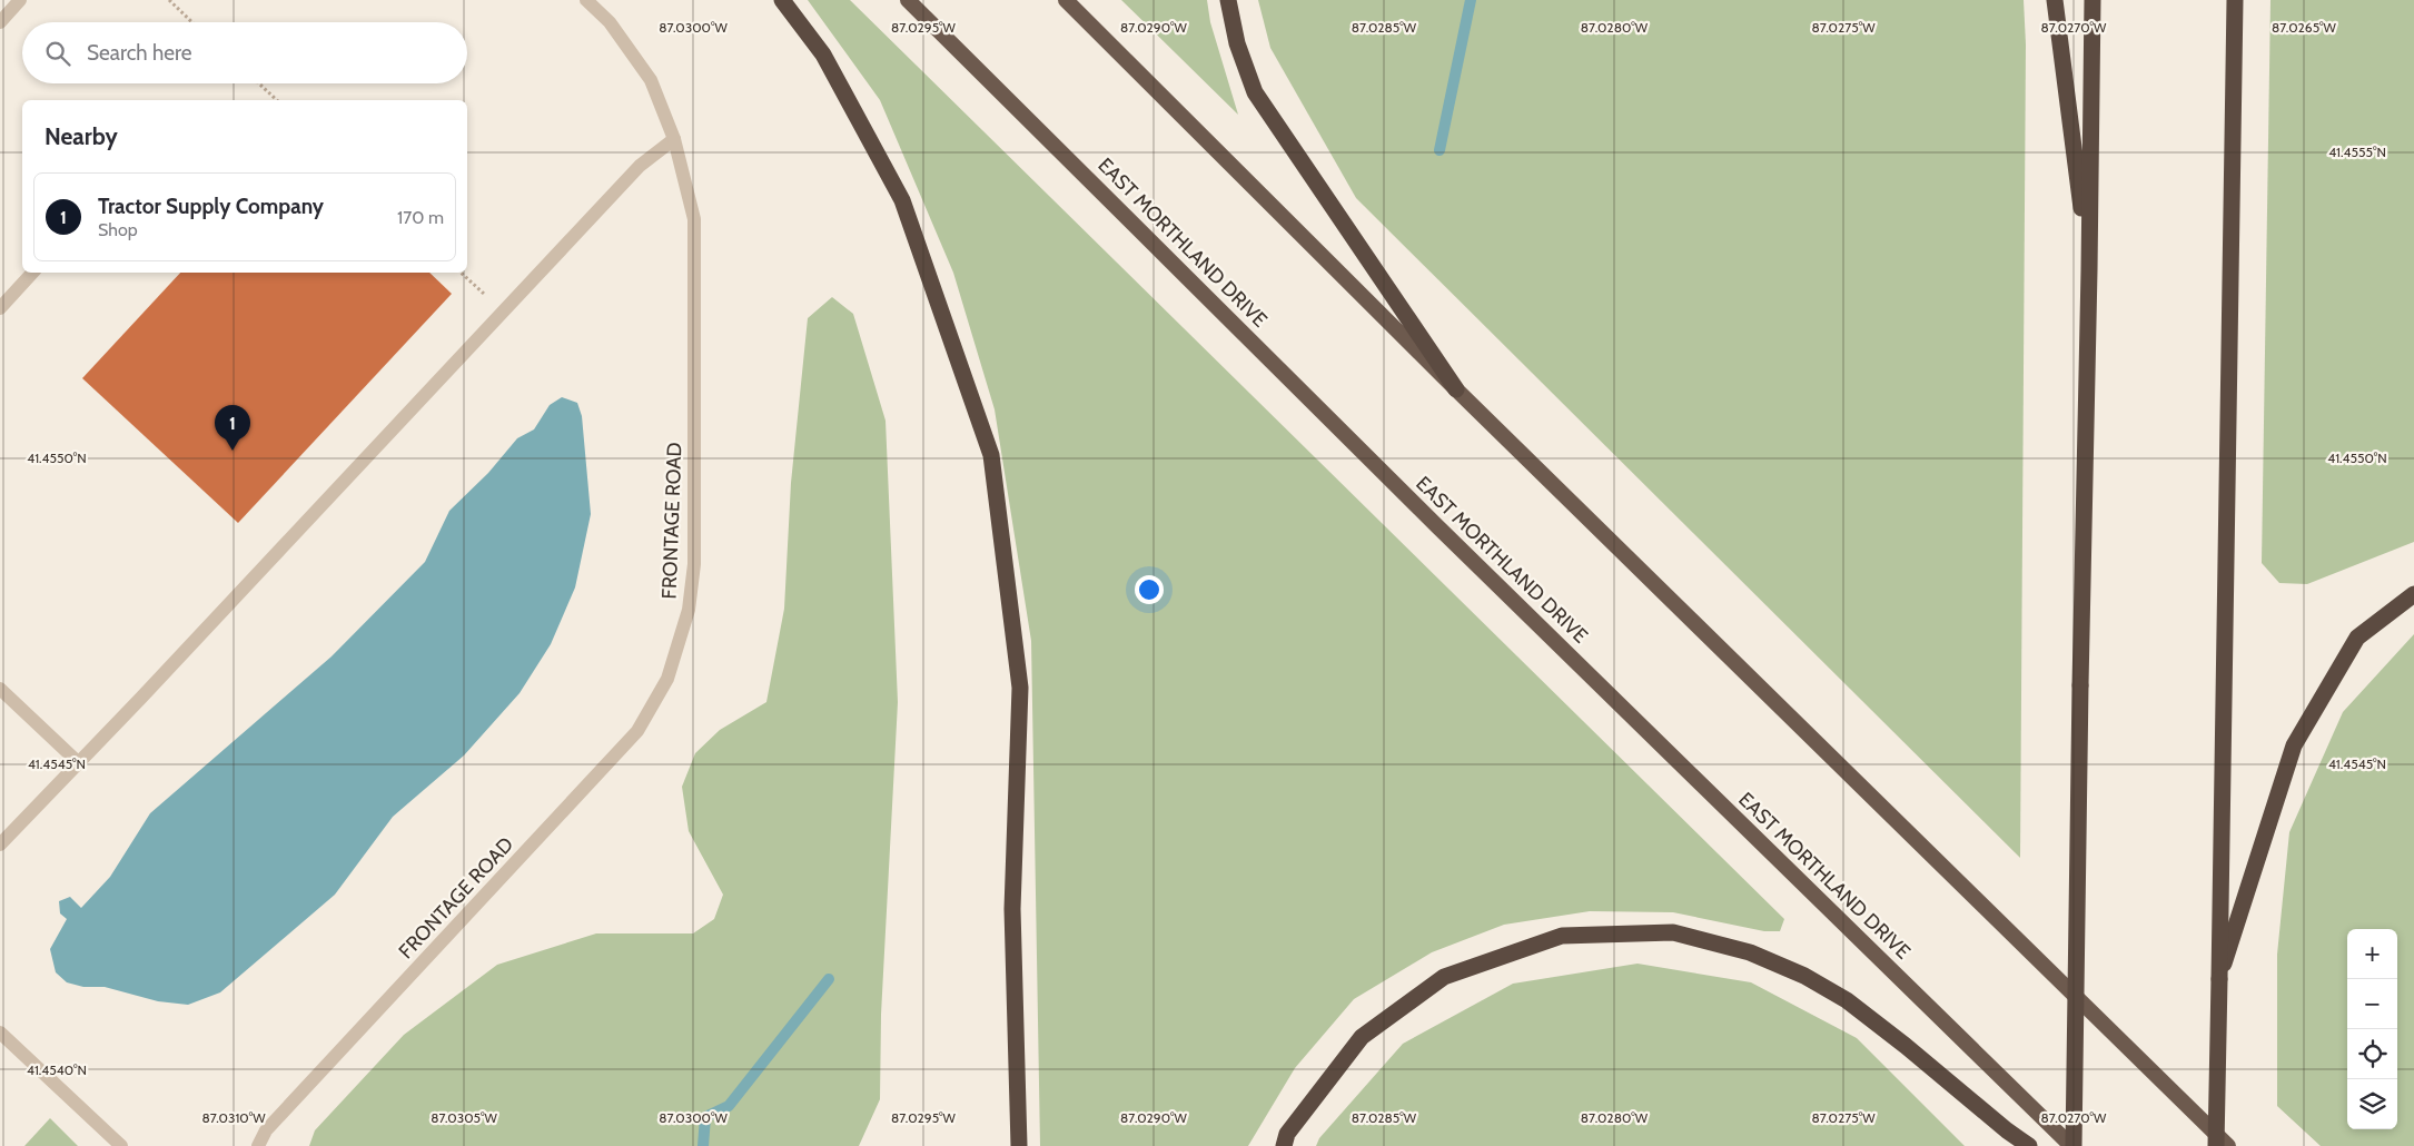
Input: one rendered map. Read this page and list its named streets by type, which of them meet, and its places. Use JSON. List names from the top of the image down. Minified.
{"streets":{"highway":["EAST MORTHLAND DRIVE"],"street":["FRONTAGE ROAD"]},"page":{"search":"Search here","heading":"Nearby","list":[{"mark":"1","name":"Tractor Supply Company","note":"Shop","value":"170 m"}],"pins":"1","map_buttons":["+","−"]},"coordinates":["87.0300°W","87.0295°W","87.0290°W","87.0285°W","87.0280°W","87.0275°W","87.0270°W","87.0265°W","41.4555°N","41.4550°N","41.4545°N","41.4540°N","87.0310°W","87.0305°W"]}
